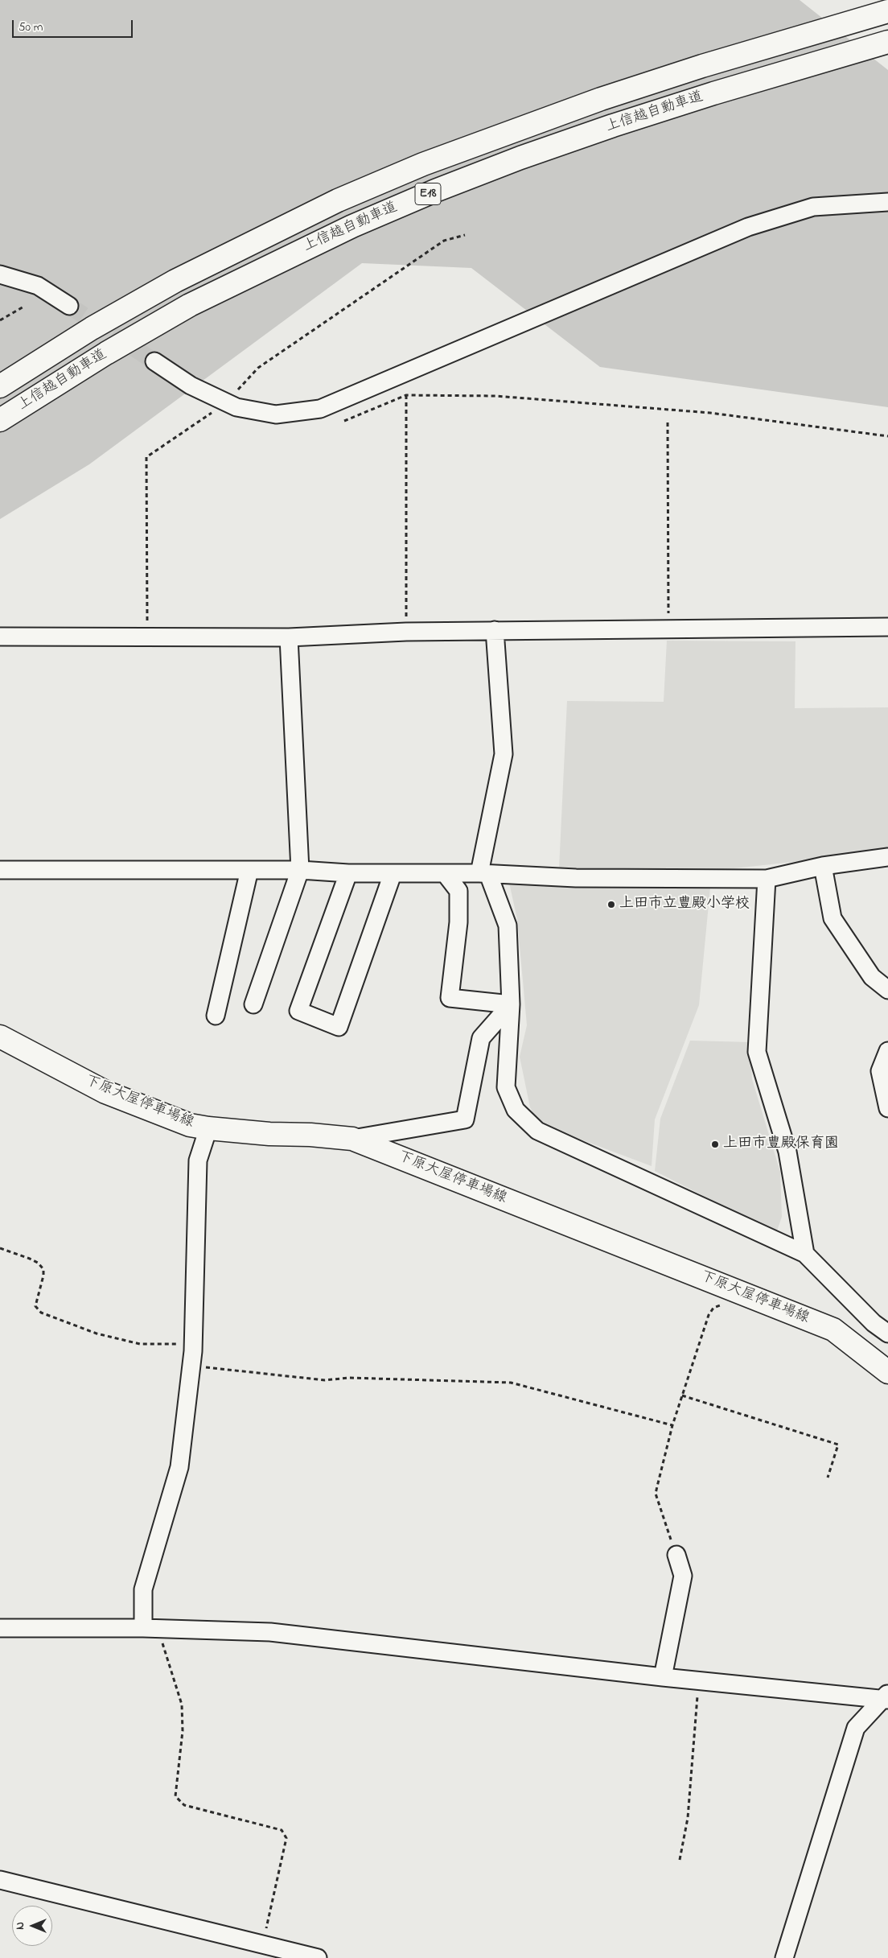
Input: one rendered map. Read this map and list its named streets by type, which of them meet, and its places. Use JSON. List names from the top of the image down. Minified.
{"streets":{"main road":["上信越自動車道","E18","下原大屋停車場線"]},"places":["上田市立豊殿小学校","上田市豊殿保育園"],"scale_bar":"50 m","north":"left"}
